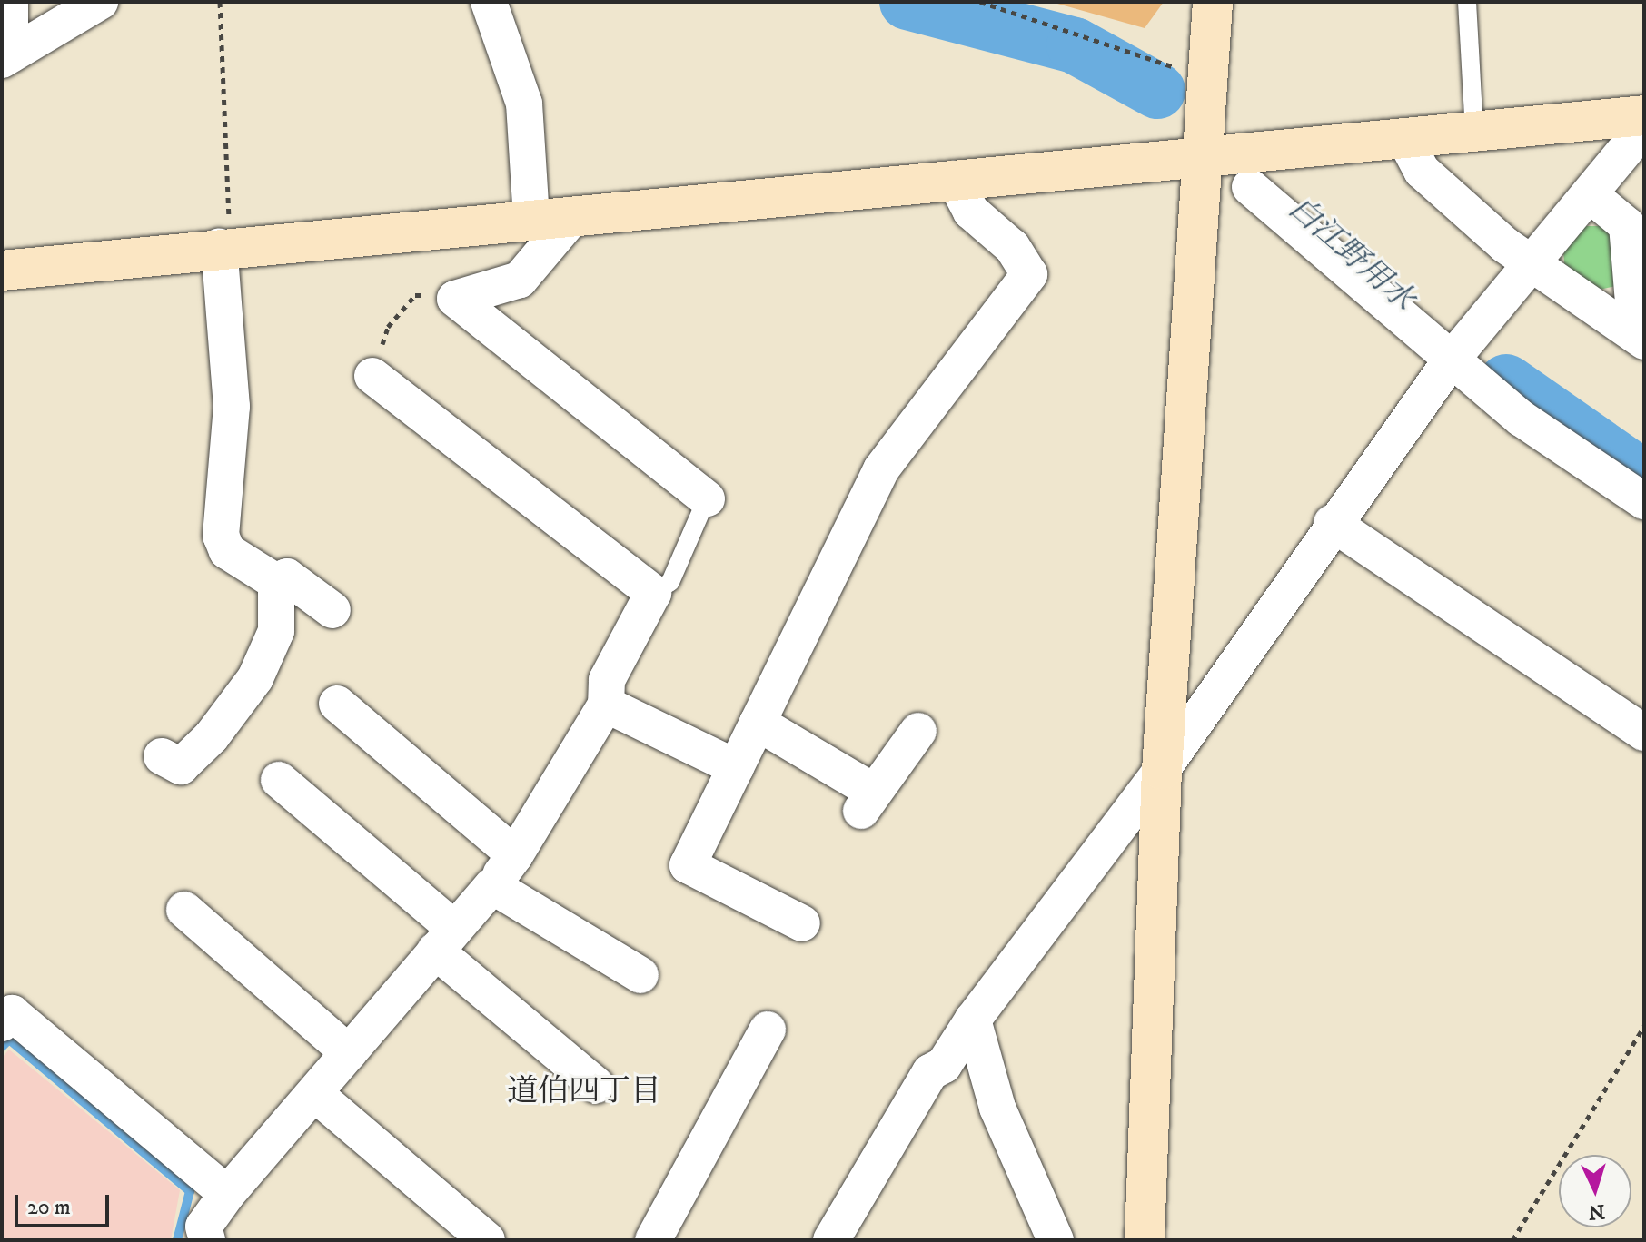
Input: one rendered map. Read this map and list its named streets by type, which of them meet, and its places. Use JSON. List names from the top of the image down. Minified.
{"districts":["道伯四丁目"],"water":["白江野用水"],"scale_bar":"20 m","north":"bottom"}
